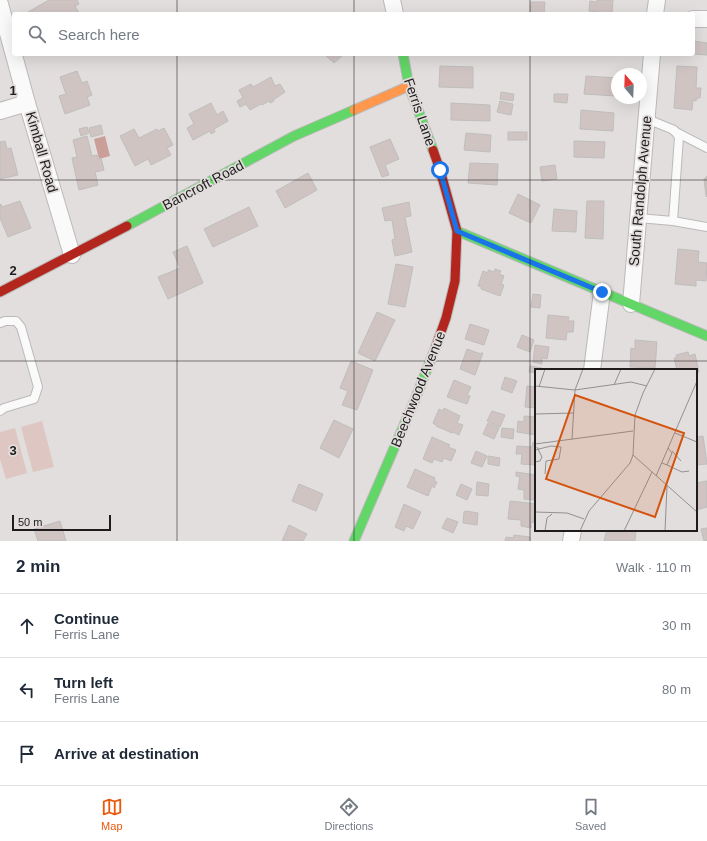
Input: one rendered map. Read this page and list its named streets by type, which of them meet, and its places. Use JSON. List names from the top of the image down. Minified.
{"streets":{"street":["Ferris Lane","Kimball Road","Bancroft Road","South Randolph Avenue","Beechwood Avenue"]},"crossings":[["Ferris Lane","Bancroft Road"],["Ferris Lane","Beechwood Avenue"],["Kimball Road","Bancroft Road"]],"scale_bar":"50 m","north":"top","page":{"search":"Search here","scale":"50 m","heading":["2 min","Walk · 110 m"],"list":[["Continue","Ferris Lane","30 m"],["Turn left","Ferris Lane","80 m"],"Arrive at destination"],"nav":["Map","Directions","Saved"]},"grid":{"rows":["1","2","3"]}}
